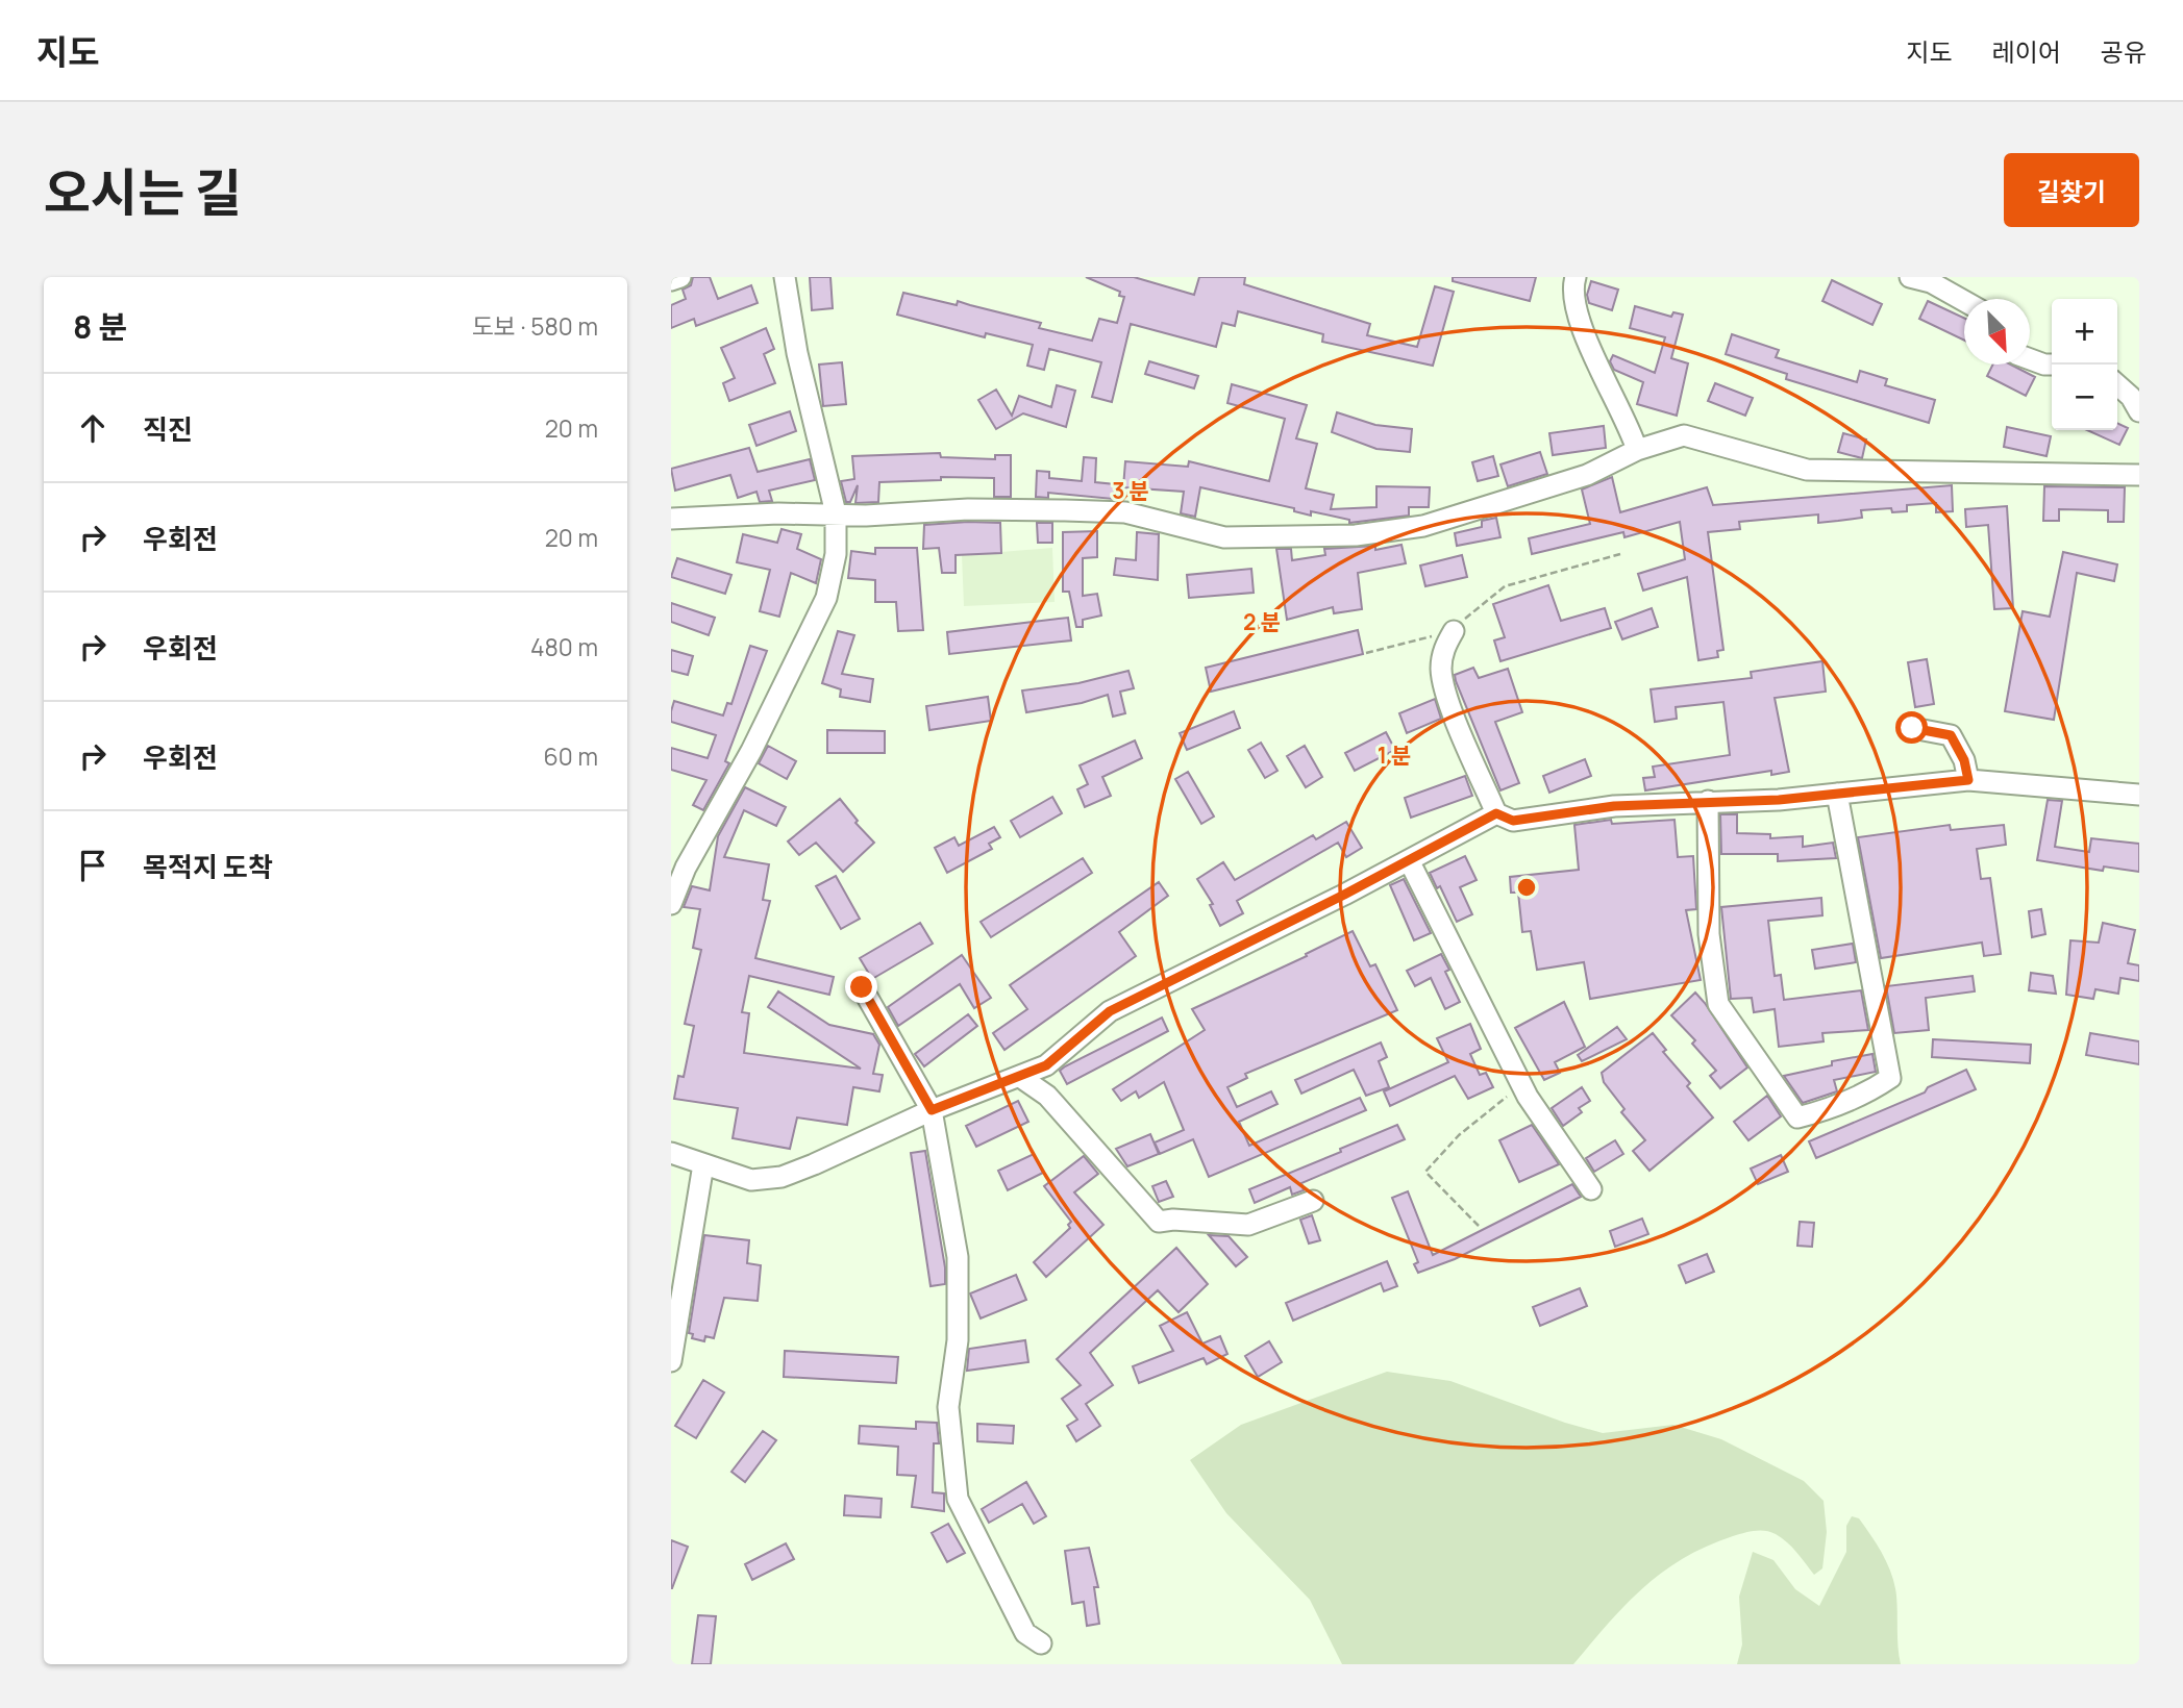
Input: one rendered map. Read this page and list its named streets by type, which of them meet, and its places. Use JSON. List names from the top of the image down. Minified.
{"north":"bottom right","page":{"header":"지도","nav":["지도","레이어","공유"],"title":"오시는 길","buttons":"길찾기","heading":["8 분","도보 · 580 m"],"map_buttons":["+","−"],"list":[["직진","20 m"],["우회전","20 m"],["우회전","480 m"],["우회전","60 m"],"목적지 도착"]},"rings":["3 분","2 분","1 분"]}
